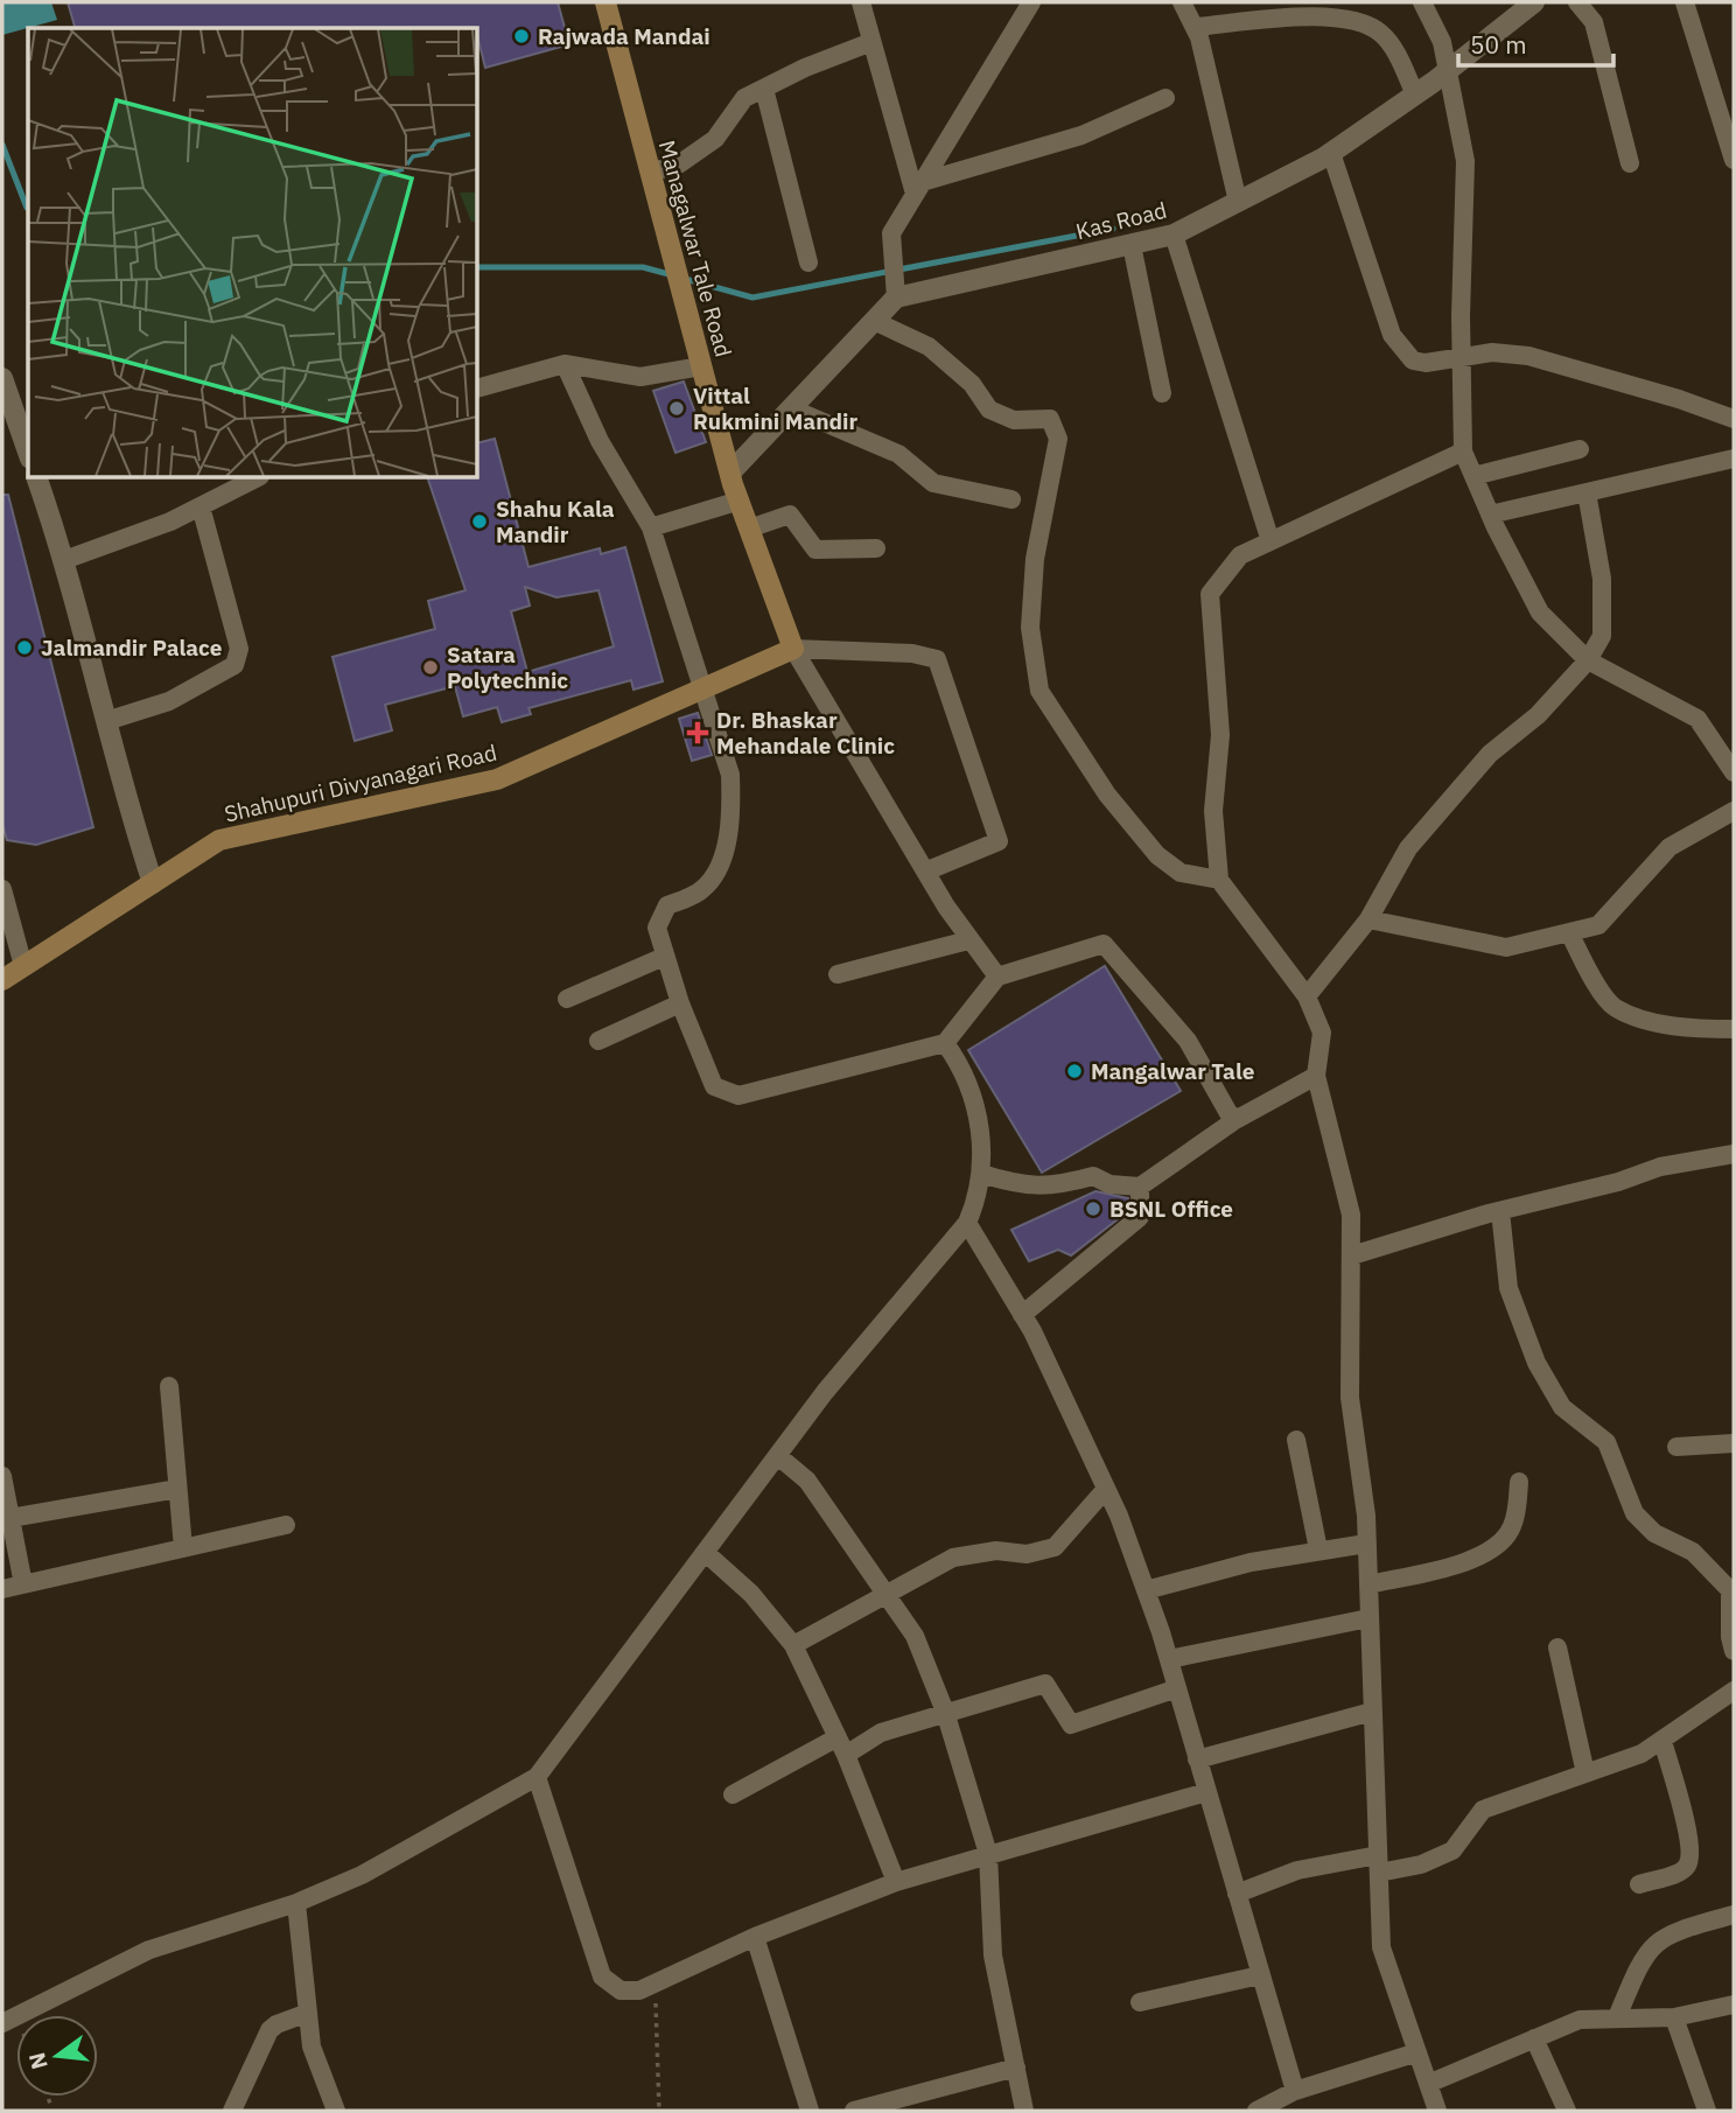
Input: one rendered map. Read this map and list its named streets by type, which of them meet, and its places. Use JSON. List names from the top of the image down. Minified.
{"streets":{"main road":["Managalwar Tale Road","Shahupuri Divyanagari Road"],"street":["Kas Road"]},"crossings":[["Managalwar Tale Road","Shahupuri Divyanagari Road"]],"places":{"other":["Rajwada Mandai","Vittal Rukmini Mandir","Shahu Kala Mandir","Jalmandir Palace","Satara Polytechnic","Mangalwar Tale","BSNL Office"],"health":["Dr. Bhaskar Mehandale Clinic"]},"scale_bar":"50 m","north":"left"}
